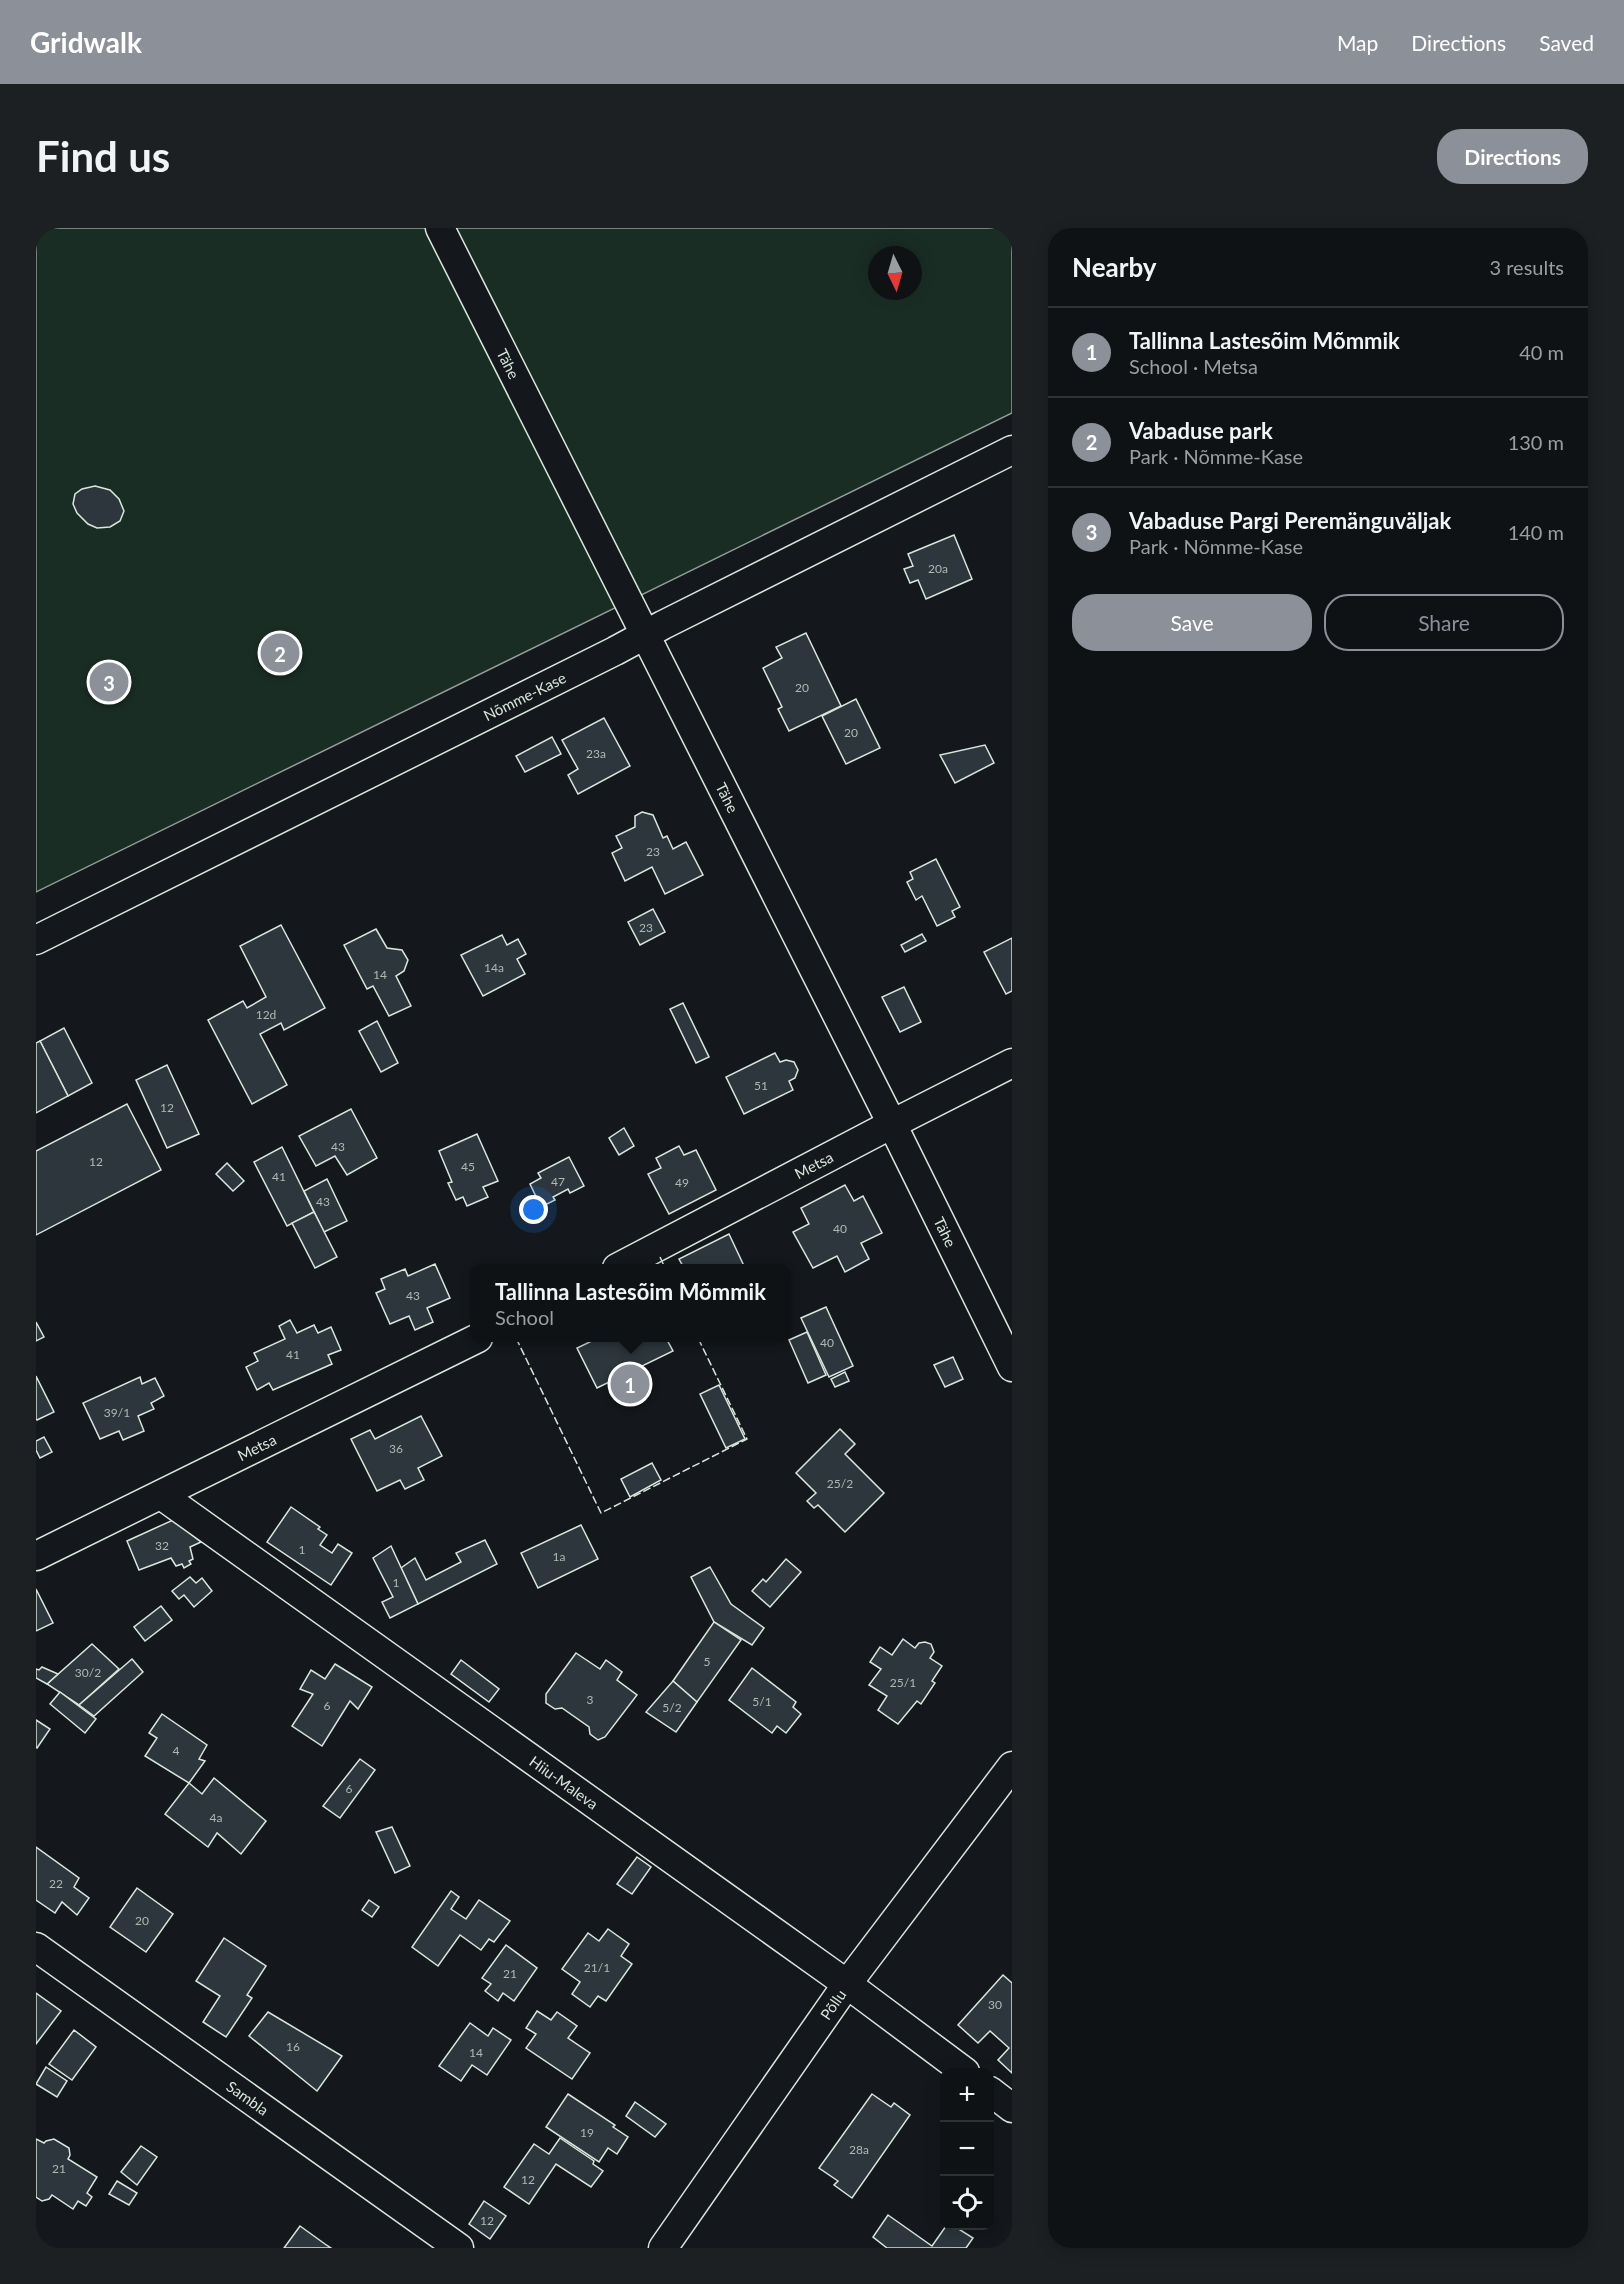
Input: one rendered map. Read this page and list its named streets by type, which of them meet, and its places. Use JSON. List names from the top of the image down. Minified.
{"streets":{"street":["Tähe","Nõmme-Kase","Metsa","Hiiu-Maleva","Põllu","Sambla"]},"crossings":[["Tähe","Nõmme-Kase"],["Tähe","Metsa"],["Metsa","Hiiu-Maleva"],["Hiiu-Maleva","Põllu"]],"house_numbers":["20a","20","20","23a","23","23","14a","14","12d","51","12","43","12","45","41","47","49","43","40","43","40","41","39/1","36","25/2","32","1","1a","1","5","30/2","25/1","3","5/1","6","5/2","4","6","4a","22","20","21/1","21","30","16","14","19","28a","21","12","12"],"north":"bottom","page":{"header":"Gridwalk","nav":["Map","Directions","Saved"],"buttons":["Directions",["Save","Share"]],"title":"Find us","heading":["Nearby","3 results"],"list":[{"mark":"1","name":"Tallinna Lastesõim Mõmmik","note":"School · Metsa","value":"40 m"},{"mark":"2","name":"Vabaduse park","note":"Park · Nõmme-Kase","value":"130 m"},{"mark":"3","name":"Vabaduse Pargi Peremänguväljak","note":"Park · Nõmme-Kase","value":"140 m"}],"pins":["2","3","1"],"popup":["Tallinna Lastesõim Mõmmik","School"],"map_buttons":["+","−"]}}
